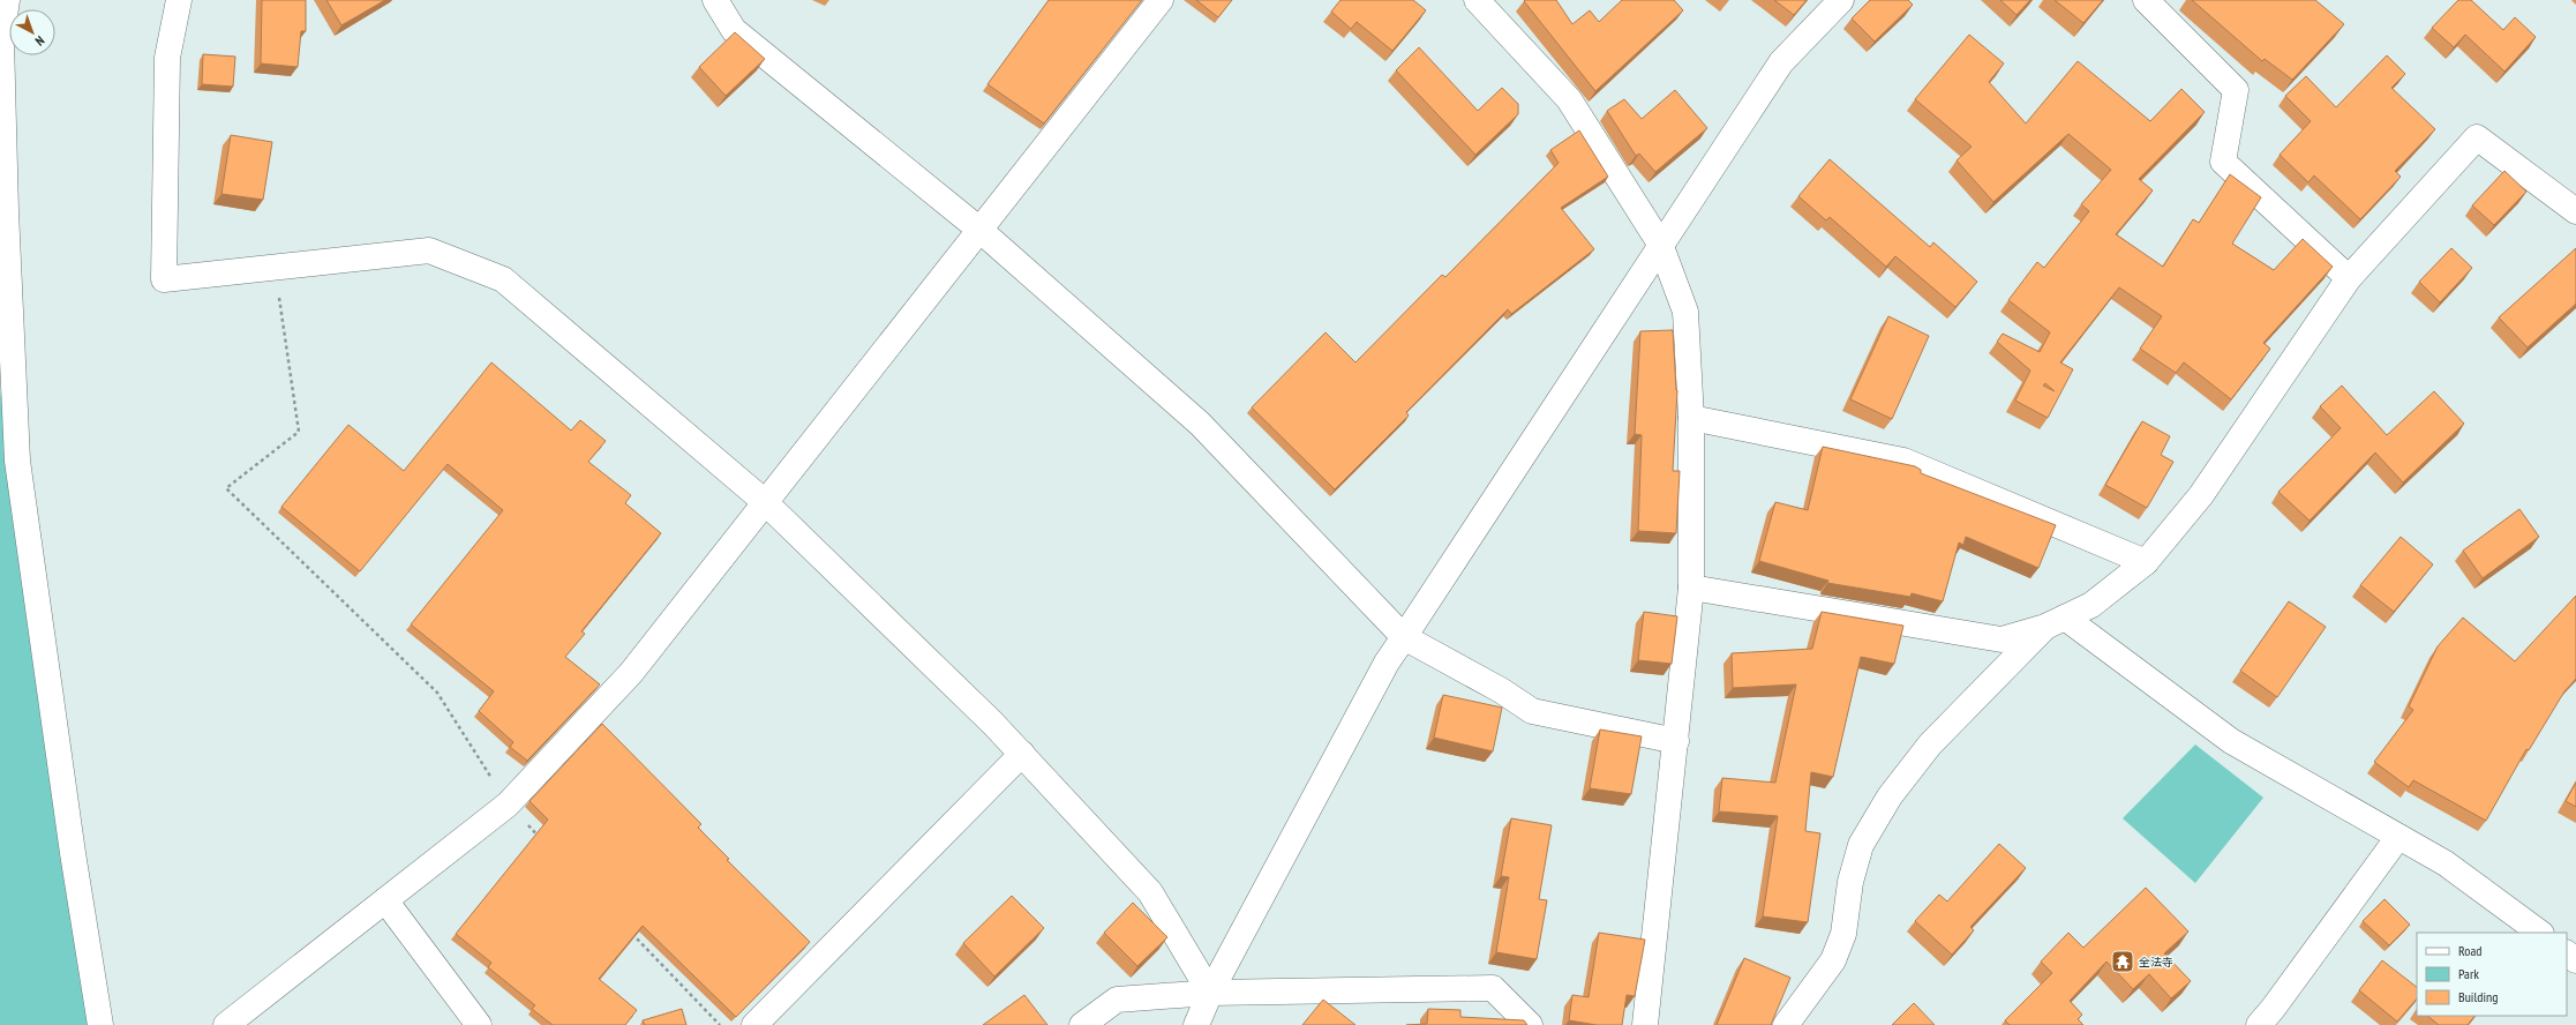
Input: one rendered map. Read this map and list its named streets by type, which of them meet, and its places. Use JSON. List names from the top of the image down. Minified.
{"places":{"temple":["全法寺"]},"legend":["Road","Park","Building"],"north":"bottom right"}
